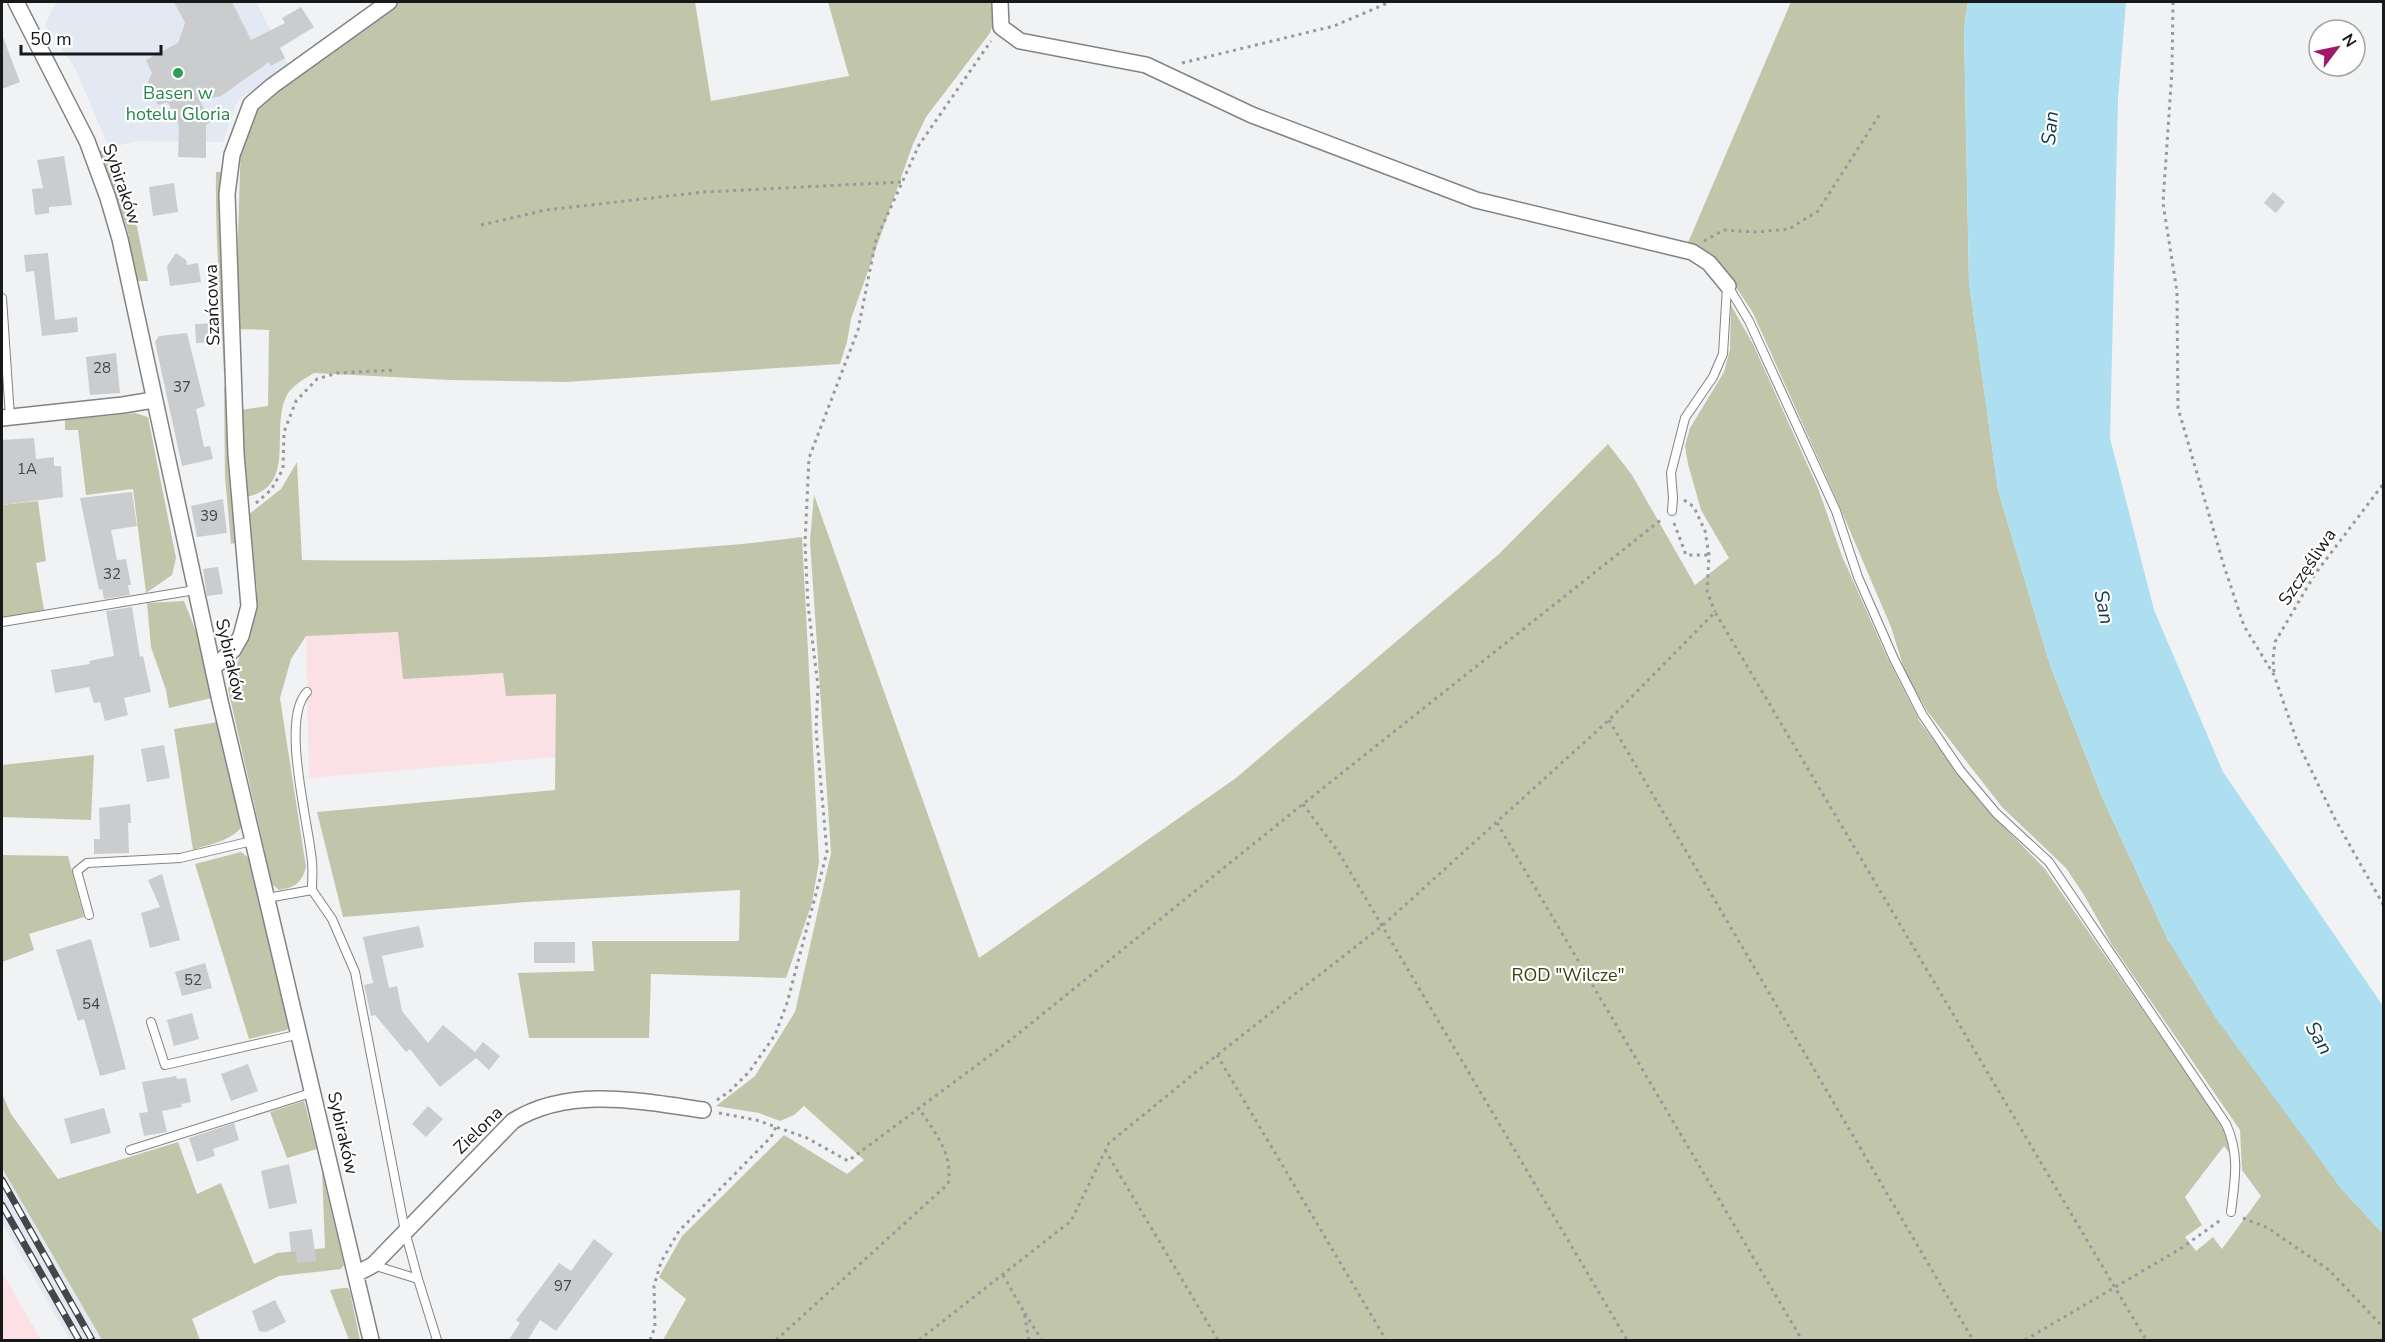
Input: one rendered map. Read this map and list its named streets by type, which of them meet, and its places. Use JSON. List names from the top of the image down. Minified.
{"streets":{"street":["Sybiraków","Szańcowa","Zielona"],"path":["Szczęśliwa"]},"crossings":[["Sybiraków","Szańcowa"],["Sybiraków","Zielona"]],"water":["San"],"parks":["ROD \"Wilcze\""],"places":["Basen w hotelu Gloria"],"house_numbers":["28","37","1A","39","32","52","54","97"],"scale_bar":"50 m","north":"top right"}
